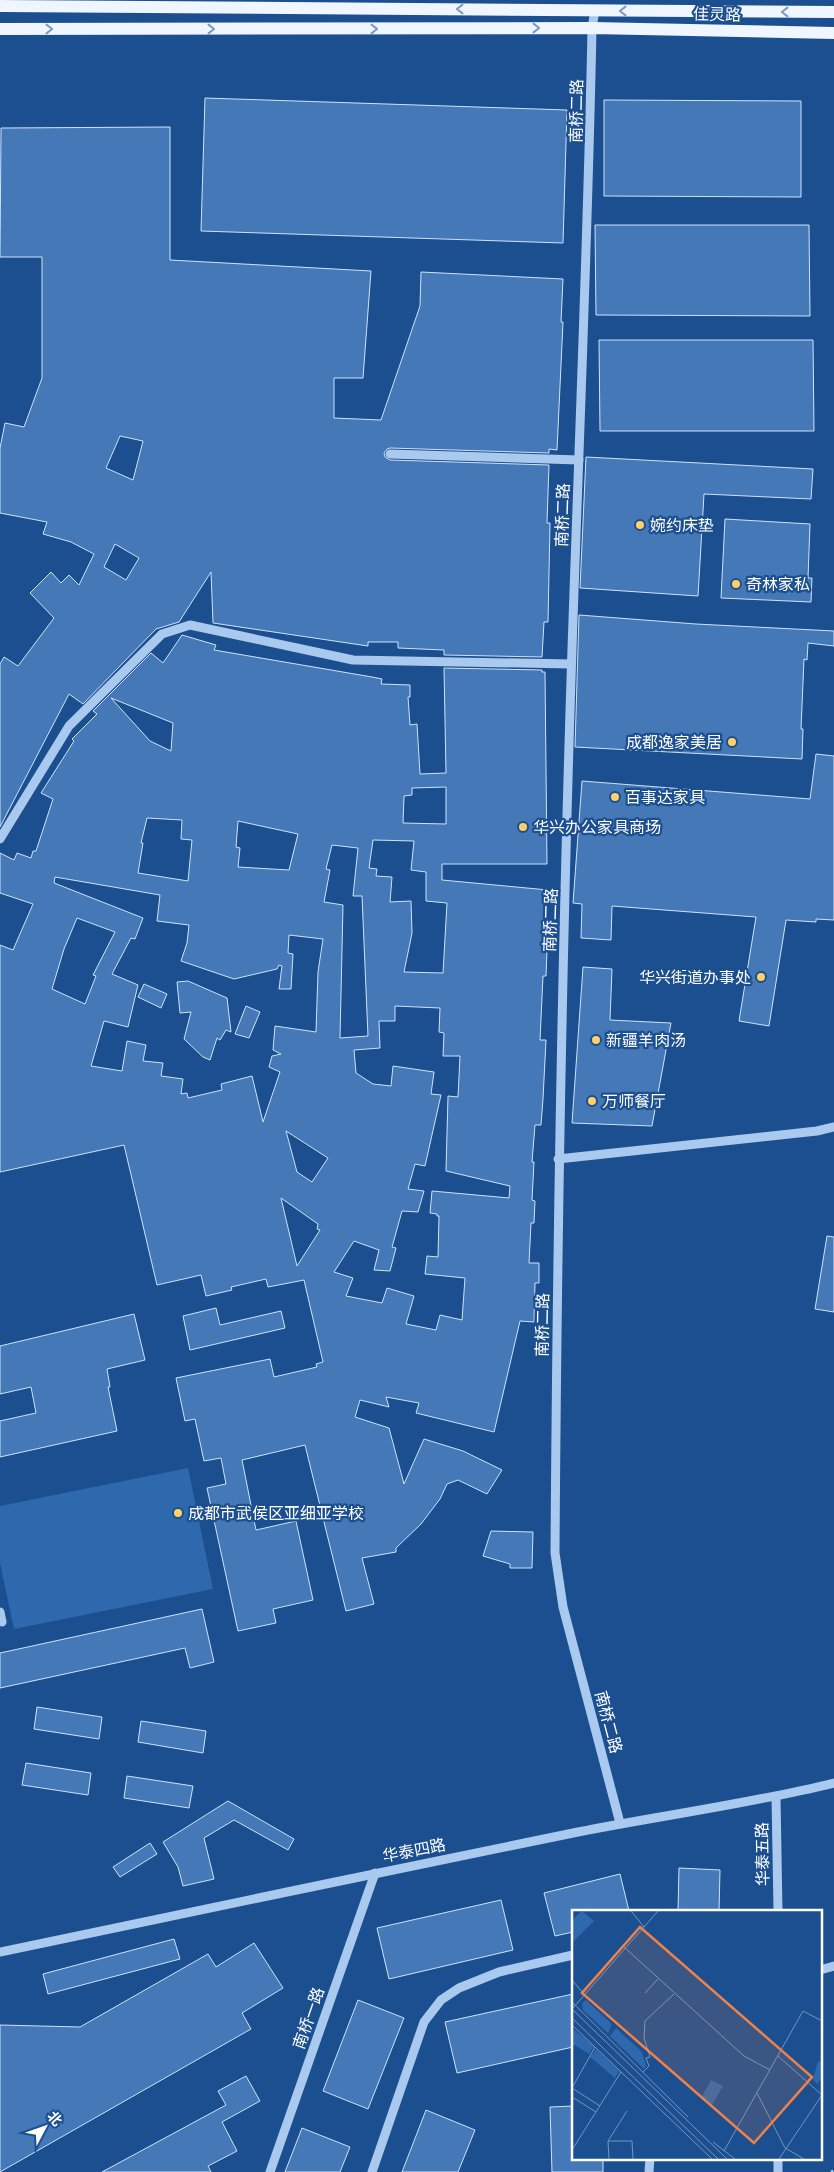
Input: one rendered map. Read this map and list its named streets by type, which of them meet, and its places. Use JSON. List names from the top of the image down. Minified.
{"streets":{"main road":["佳灵路"],"street":["南桥二路","华泰四路","华泰五路","南桥一路"]},"crossings":[["佳灵路","南桥二路"],["南桥二路","华泰四路"],["华泰四路","华泰五路"],["华泰四路","南桥一路"]],"places":["婉约床垫","奇林家私","成都逸家美居","百事达家具","华兴办公家具商场","华兴街道办事处","新疆羊肉汤","万师餐厅","成都市武侯区亚细亚学校"],"north":"top right"}
